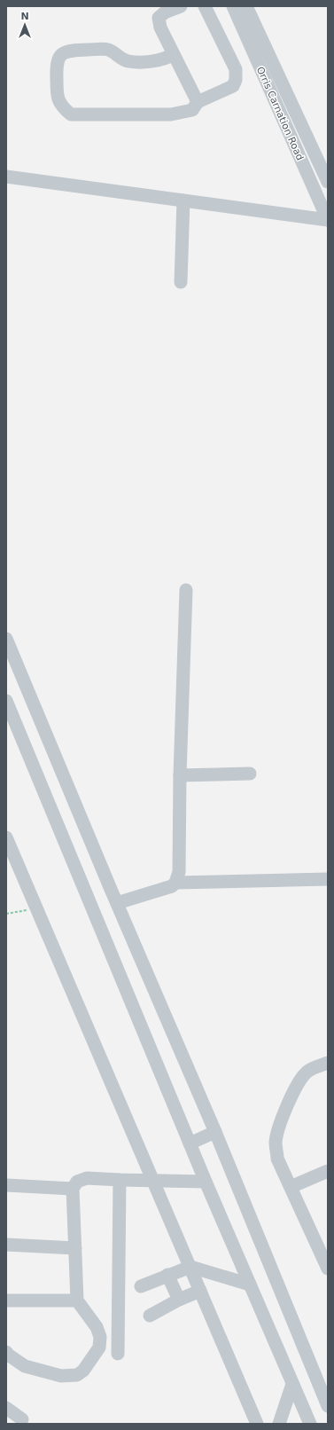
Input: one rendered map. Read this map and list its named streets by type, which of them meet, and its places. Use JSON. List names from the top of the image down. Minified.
{"streets":{"street":["Orris Carnation Road"]},"north":"top"}
